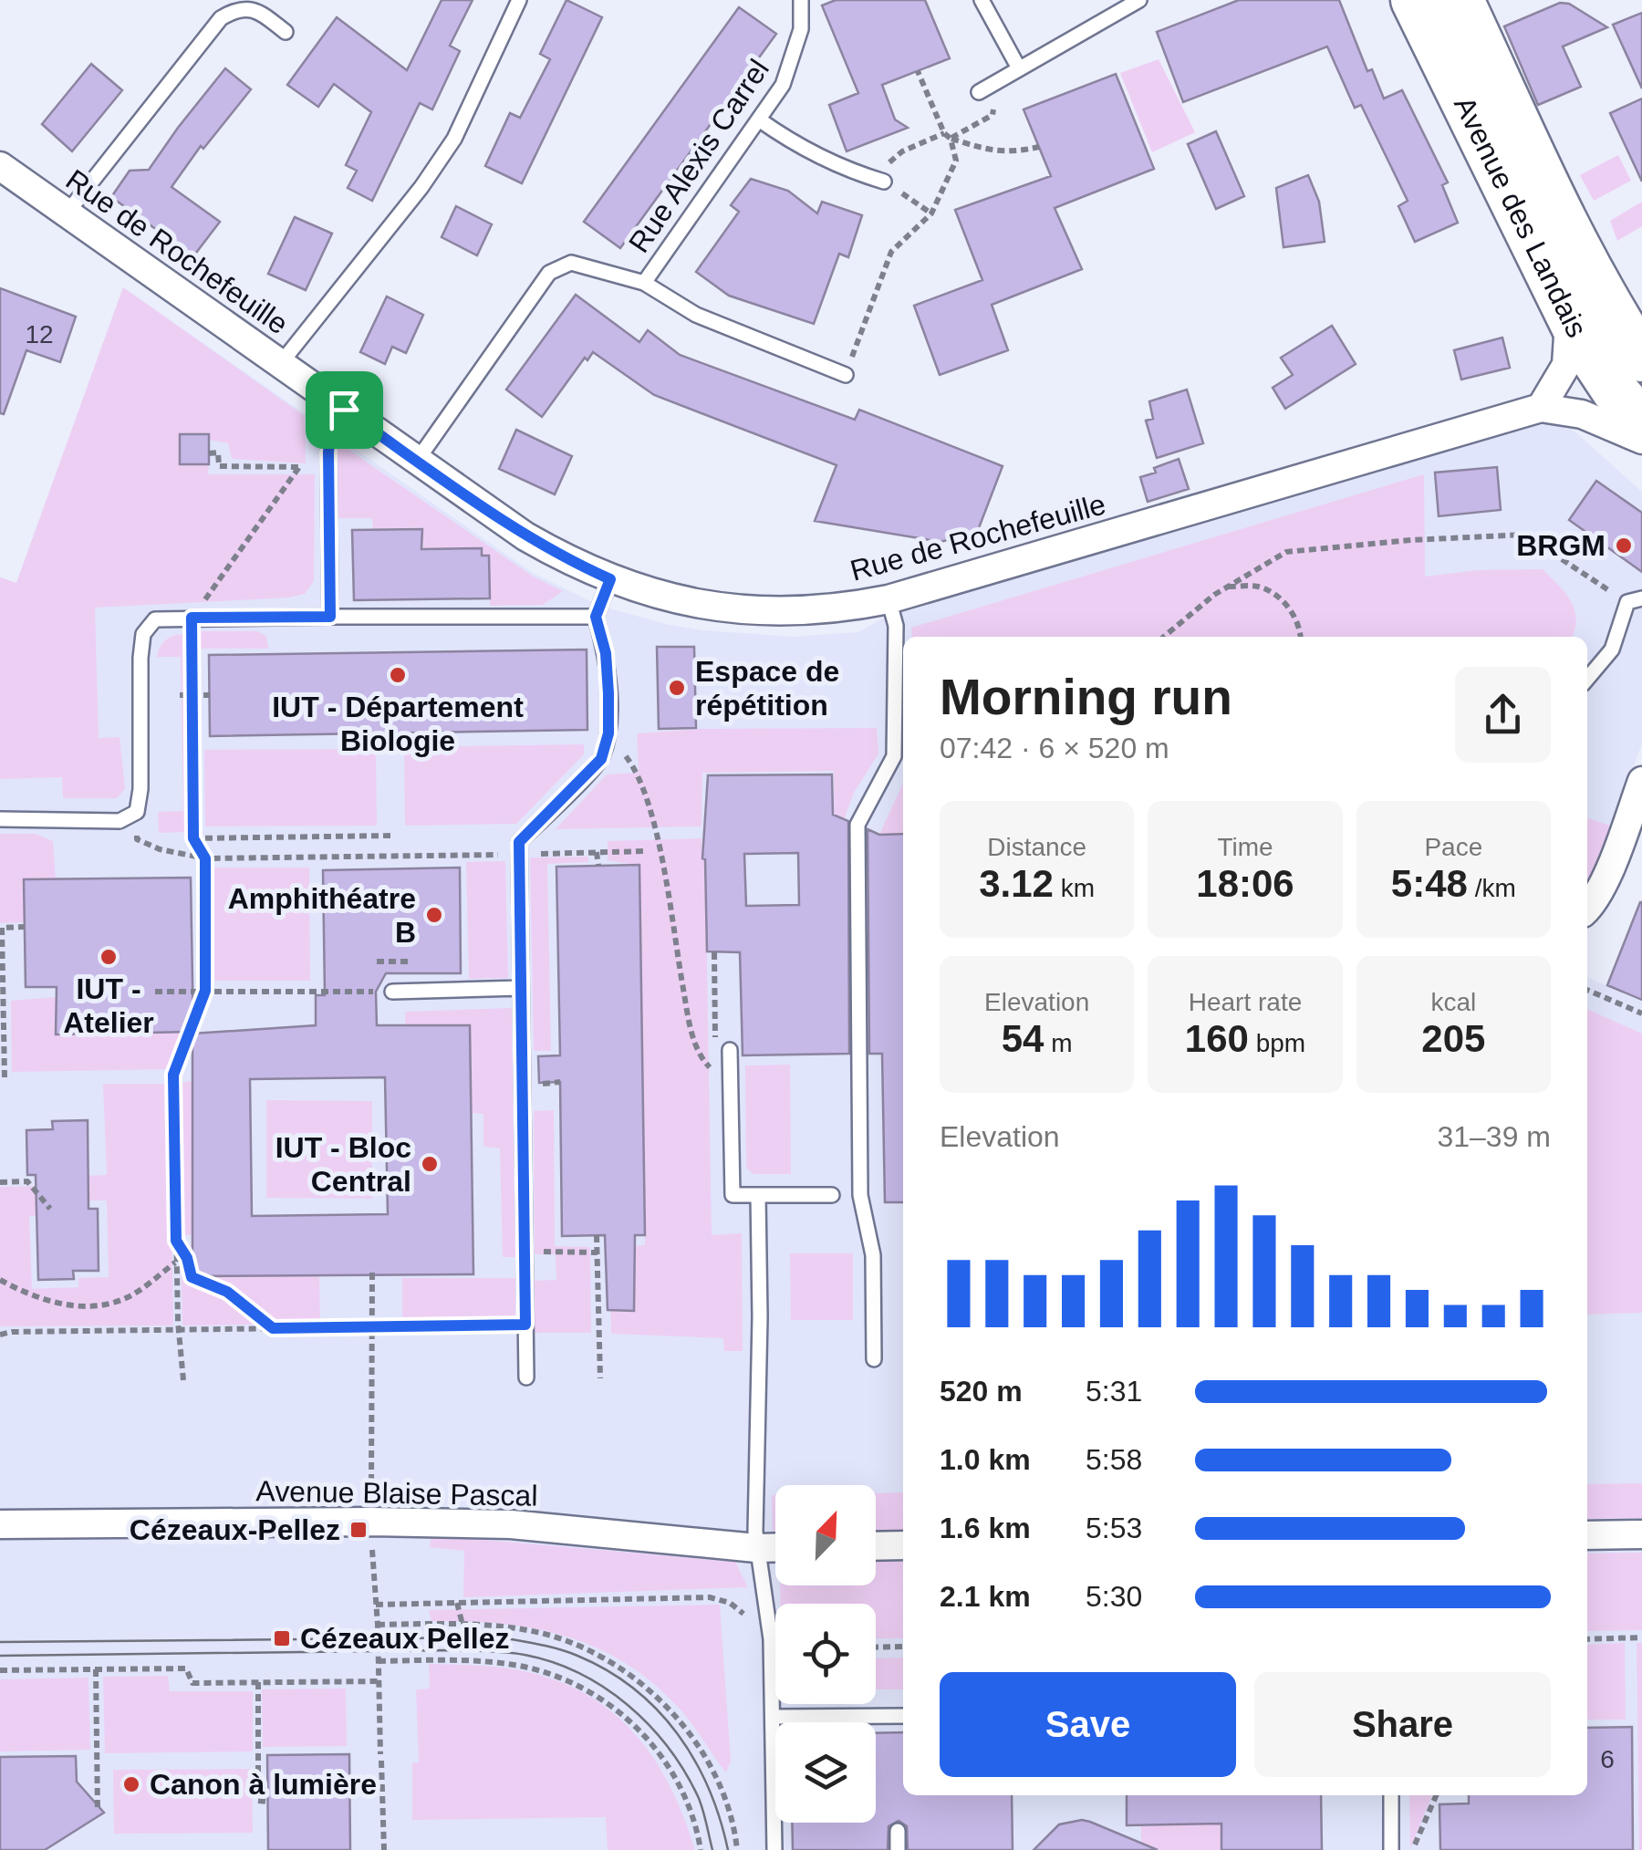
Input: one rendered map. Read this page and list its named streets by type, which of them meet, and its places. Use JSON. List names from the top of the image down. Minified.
{"streets":{"main road":["Avenue des Landais"],"street":["Rue de Rochefeuille","Avenue Blaise Pascal"],"lane":["Rue Alexis Carrel"]},"crossings":[["Rue Alexis Carrel","Rue de Rochefeuille"]],"places":{"other":["BRGM","IUT - Département Biologie","Espace de répétition","Amphithéatre B","IUT - Atelier","IUT - Bloc Central","Canon à lumière"],"transit":["Cézeaux-Pellez","Cézeaux Pellez"]},"house_numbers":["12","6"],"north":"top right","page":{"heading":["Morning run","07:42 · 6 × 520 m"],"stats":[["Distance","3.12 km"],["Time","18:06"],["Pace","5:48 /km"],["Elevation","54 m"],["Heart rate","160 bpm"],["kcal","205"]],"chart":["Elevation","31–39 m"],"list":[{"name":"520 m","note":"5:31"},{"name":"1.0 km","note":"5:58"},{"name":"1.6 km","note":"5:53"},{"name":"2.1 km","note":"5:30"}],"buttons":["Save","Share"]}}
